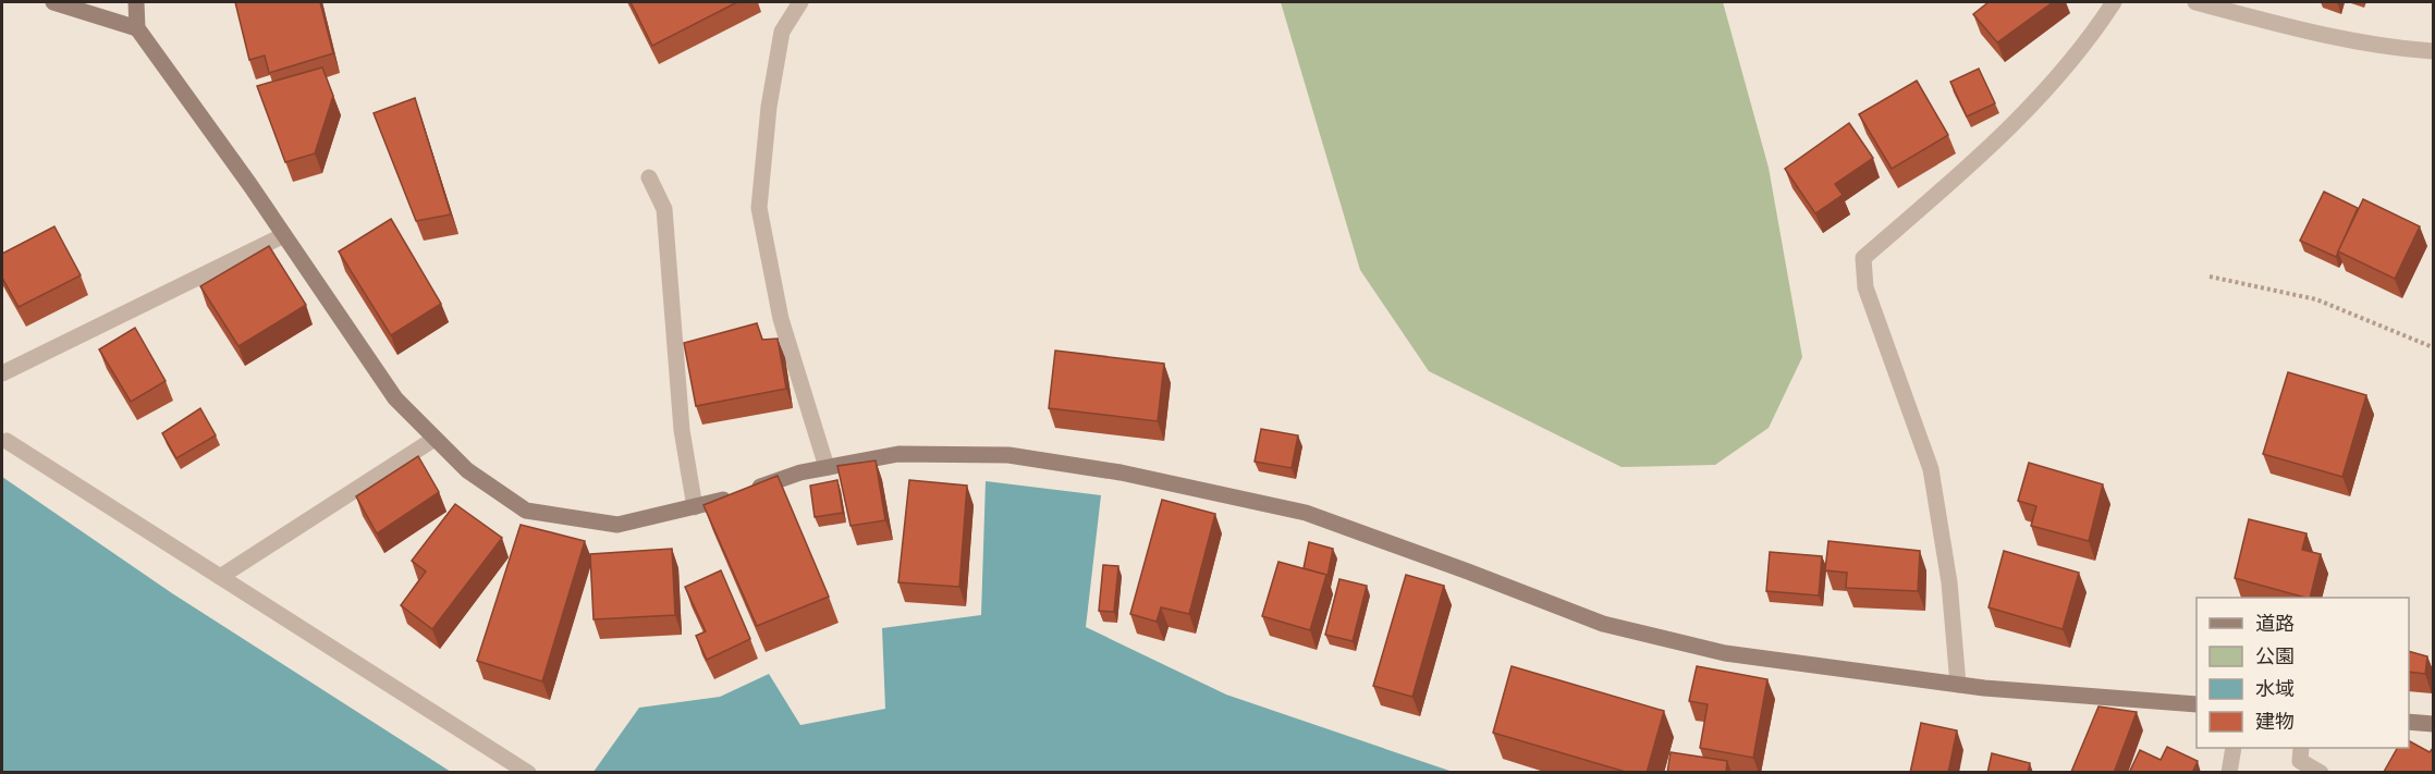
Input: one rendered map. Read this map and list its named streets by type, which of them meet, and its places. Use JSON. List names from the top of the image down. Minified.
{"legend":["道路","公園","水域","建物"]}
